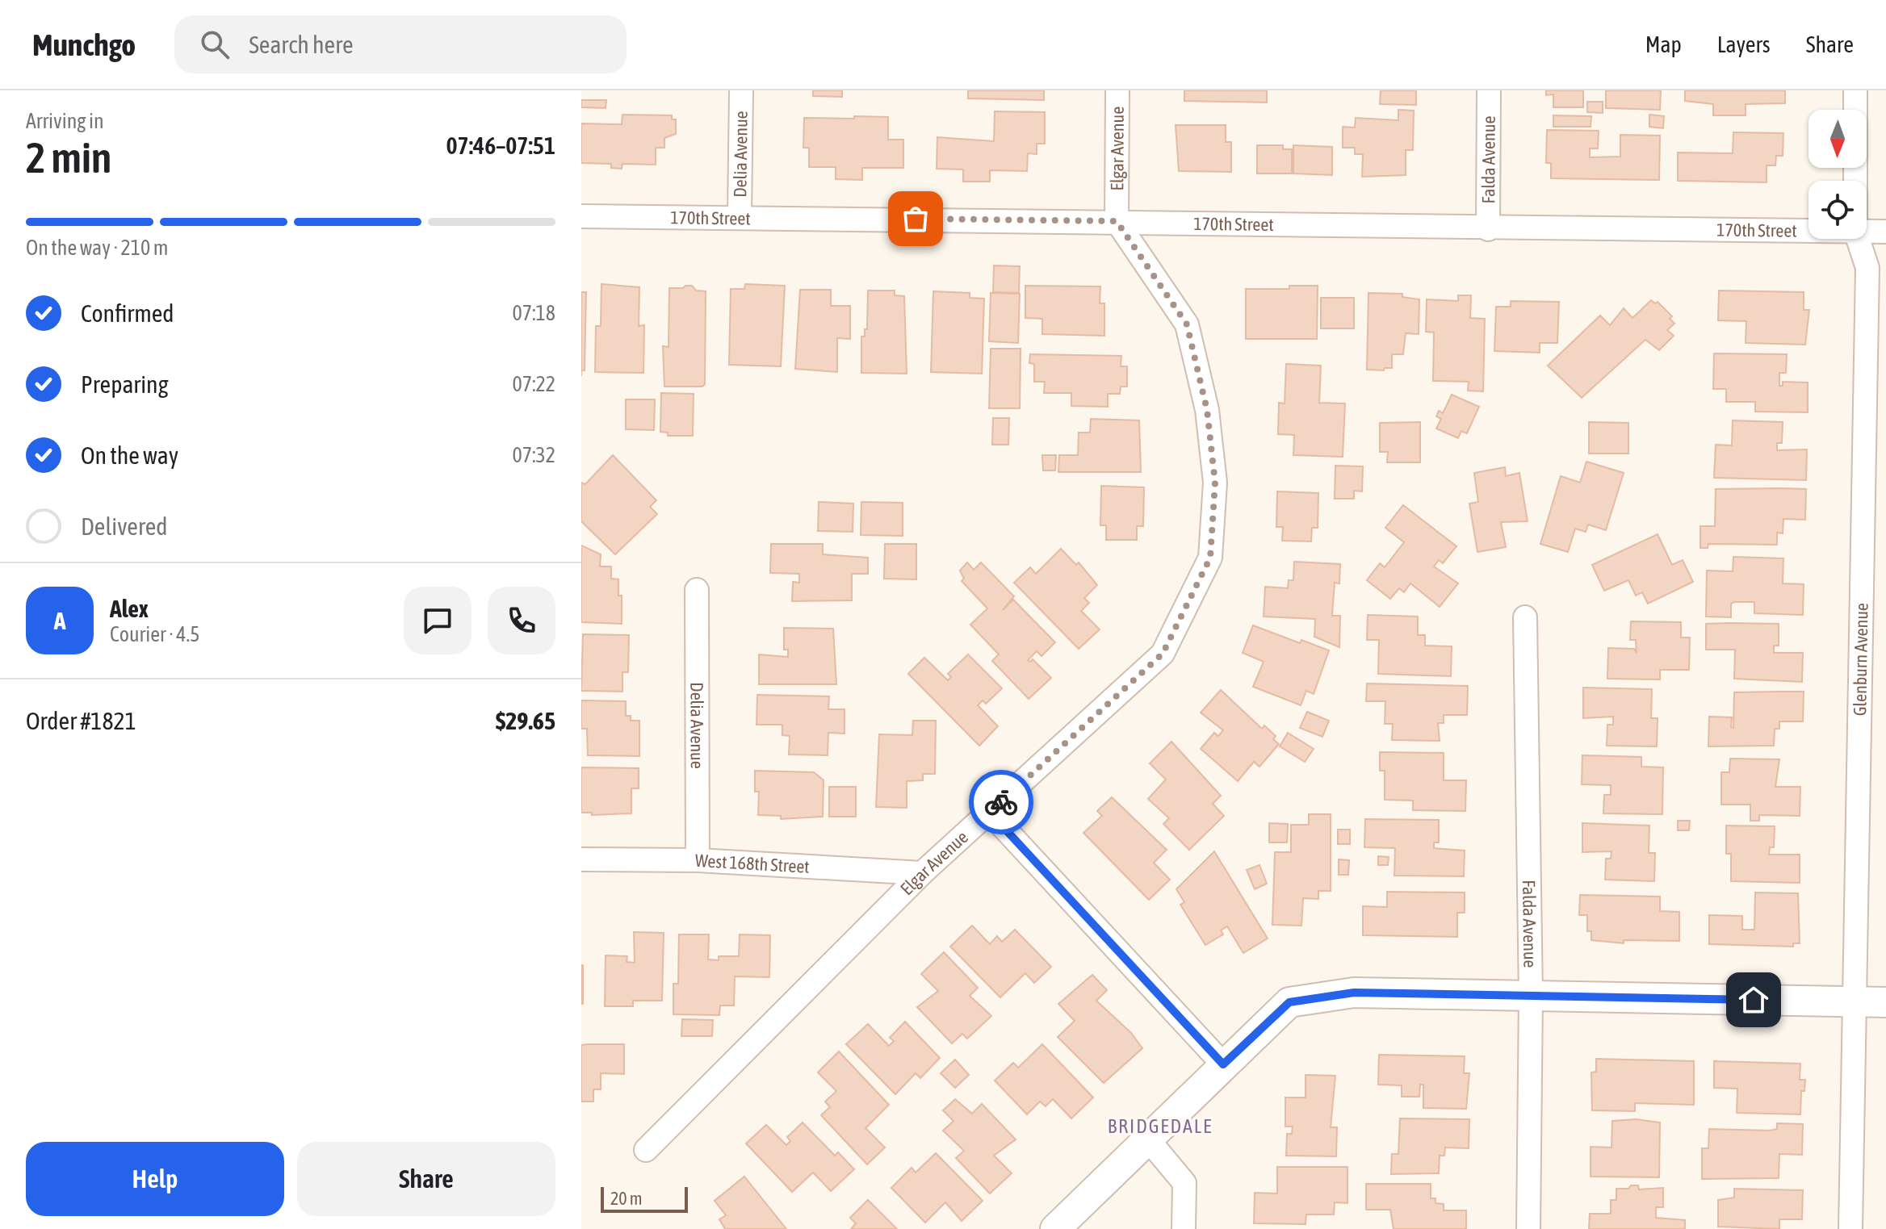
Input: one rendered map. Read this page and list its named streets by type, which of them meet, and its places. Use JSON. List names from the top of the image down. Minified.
{"streets":{"street":["Elgar Avenue","Delia Avenue","Falda Avenue","170th Street","Glenburn Avenue","West 168th Street"]},"crossings":[["Elgar Avenue","170th Street"],["Elgar Avenue","West 168th Street"],["Delia Avenue","170th Street"],["Delia Avenue","West 168th Street"],["Falda Avenue","170th Street"]],"districts":["BRIDGEDALE"],"scale_bar":"20 m","north":"bottom","page":{"header":"Munchgo","search":"Search here","nav":["Map","Layers","Share"],"heading":["2 min","Arriving in","07:46–07:51"],"panel":["Alex","Courier · 4.5","Order #1821","$29.65"],"bar":"On the way · 210 m","list":[["Confirmed","07:18"],["Preparing","07:22"],["On the way","07:32"],"Delivered"],"round":"A","buttons":["Help","Share"],"scale":"20 m"}}
